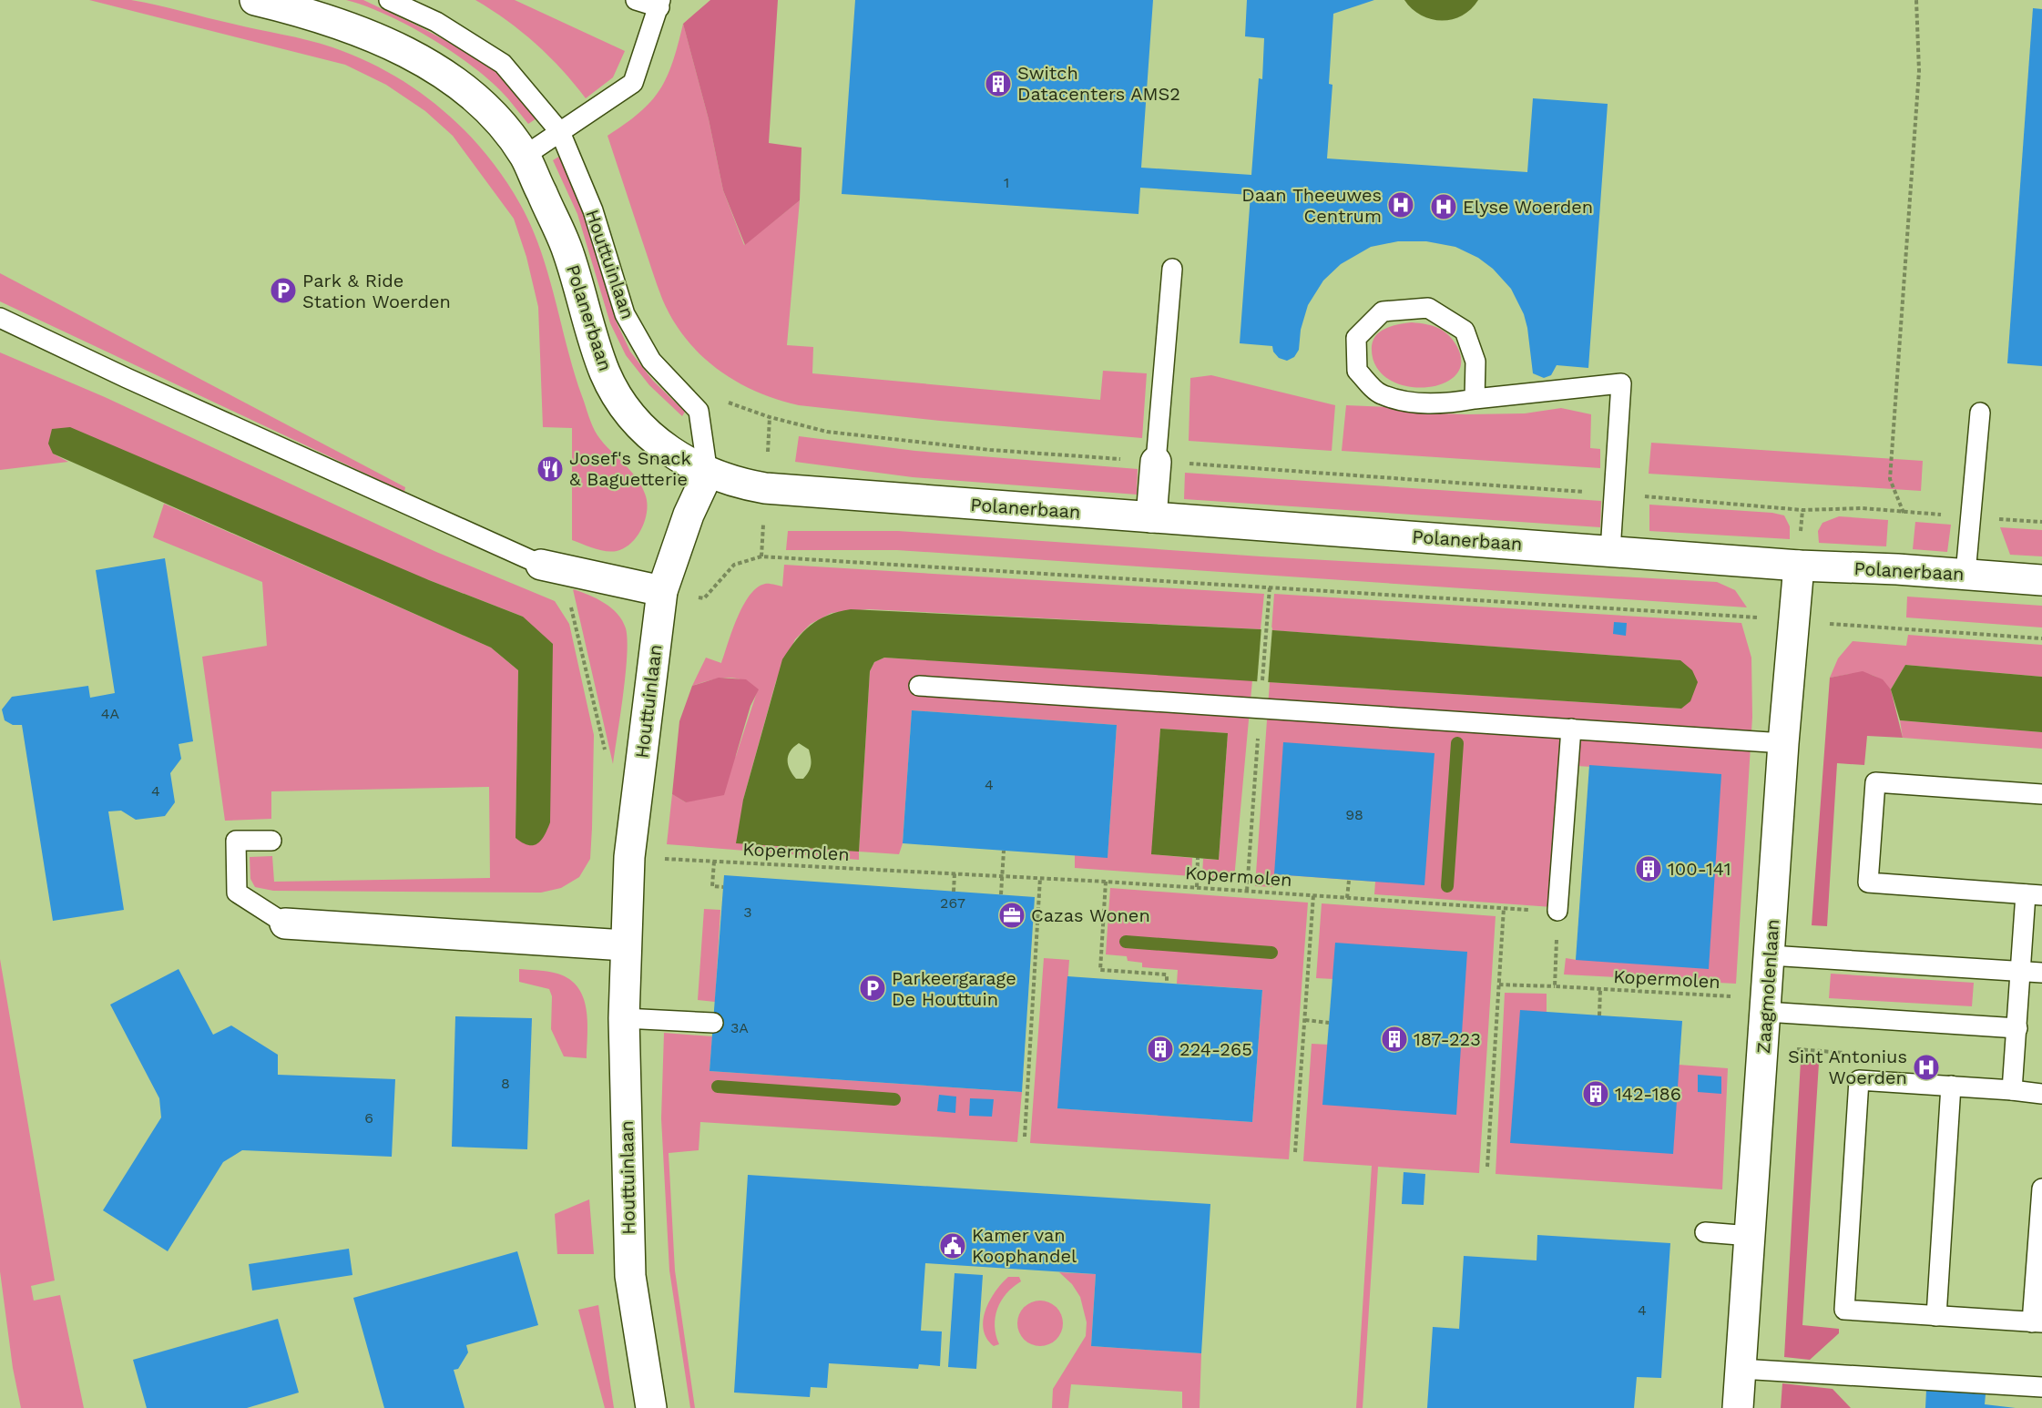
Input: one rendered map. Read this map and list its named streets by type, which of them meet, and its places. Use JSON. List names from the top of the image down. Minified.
{"streets":{"street":["Houttuinlaan","Polanerbaan","Zaagmolenlaan"],"path":["Kopermolen"]},"crossings":[["Houttuinlaan","Polanerbaan"],["Houttuinlaan","Kopermolen"],["Polanerbaan","Zaagmolenlaan"],["Kopermolen","Zaagmolenlaan"]],"places":{"building":["Switch Datacenters AMS2","100-141","187-223","224-265","142-186"],"hospital":["Daan Theeuwes Centrum","Elyse Woerden","Sint Antonius Woerden"],"parking":["Park & Ride Station Woerden","Parkeergarage De Houttuin"],"restaurant":["Josef's Snack & Baguetterie"],"office":["Cazas Wonen"],"public building":["Kamer van Koophandel"]},"house_numbers":["1","4A","4","4","98","267","3","3A","8","6","4"]}
